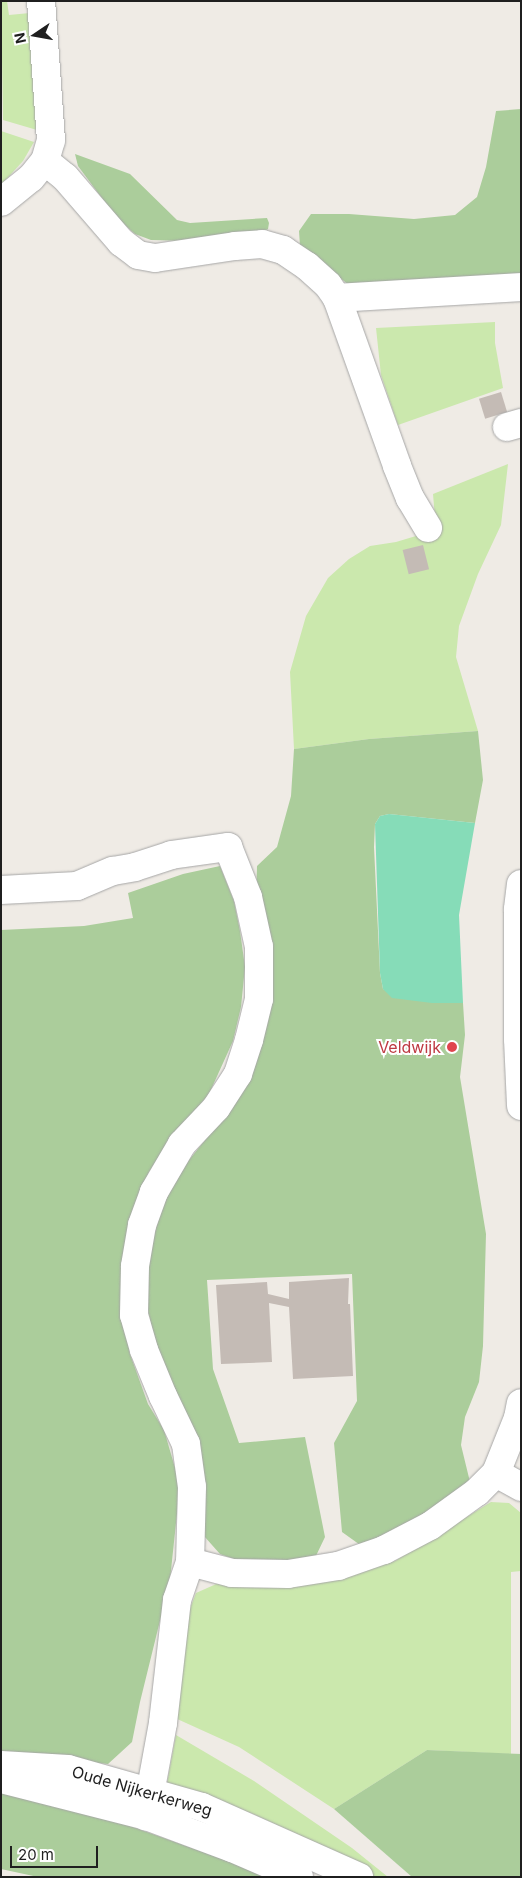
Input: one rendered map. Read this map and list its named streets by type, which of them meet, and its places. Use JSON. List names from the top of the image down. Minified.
{"streets":{"street":["Oude Nijkerkerweg"]},"places":["Veldwijk"],"scale_bar":"20 m","north":"left"}
